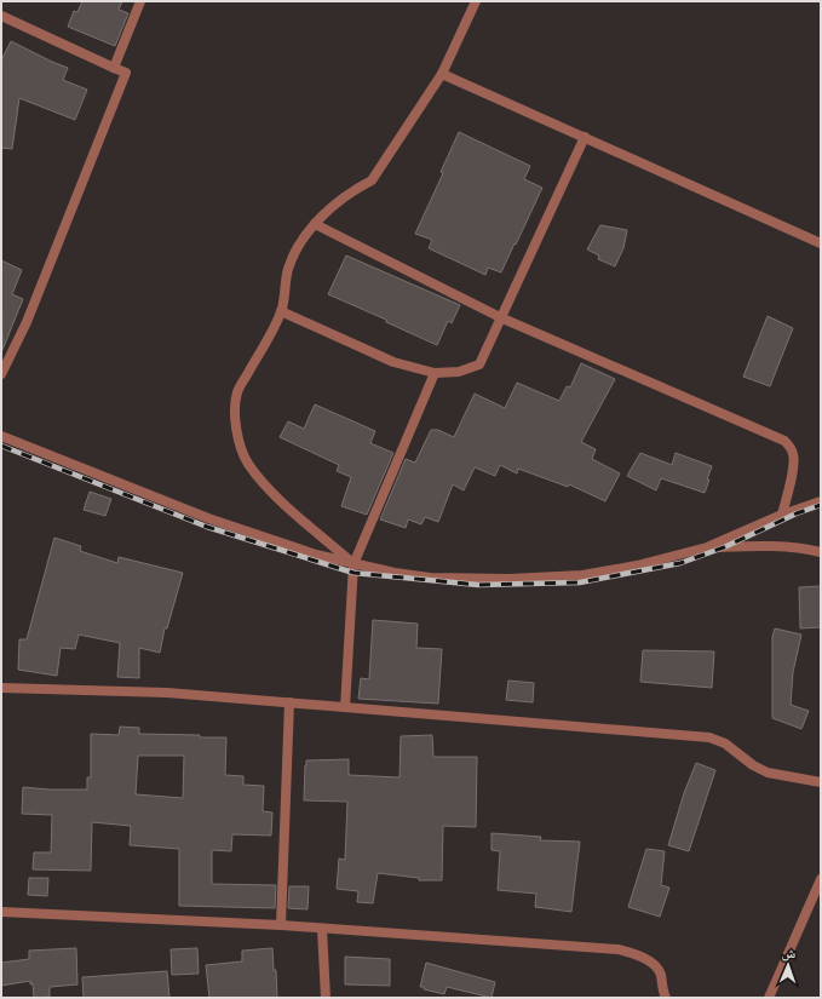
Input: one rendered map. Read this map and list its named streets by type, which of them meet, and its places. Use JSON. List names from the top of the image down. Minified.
{"north":"top"}
